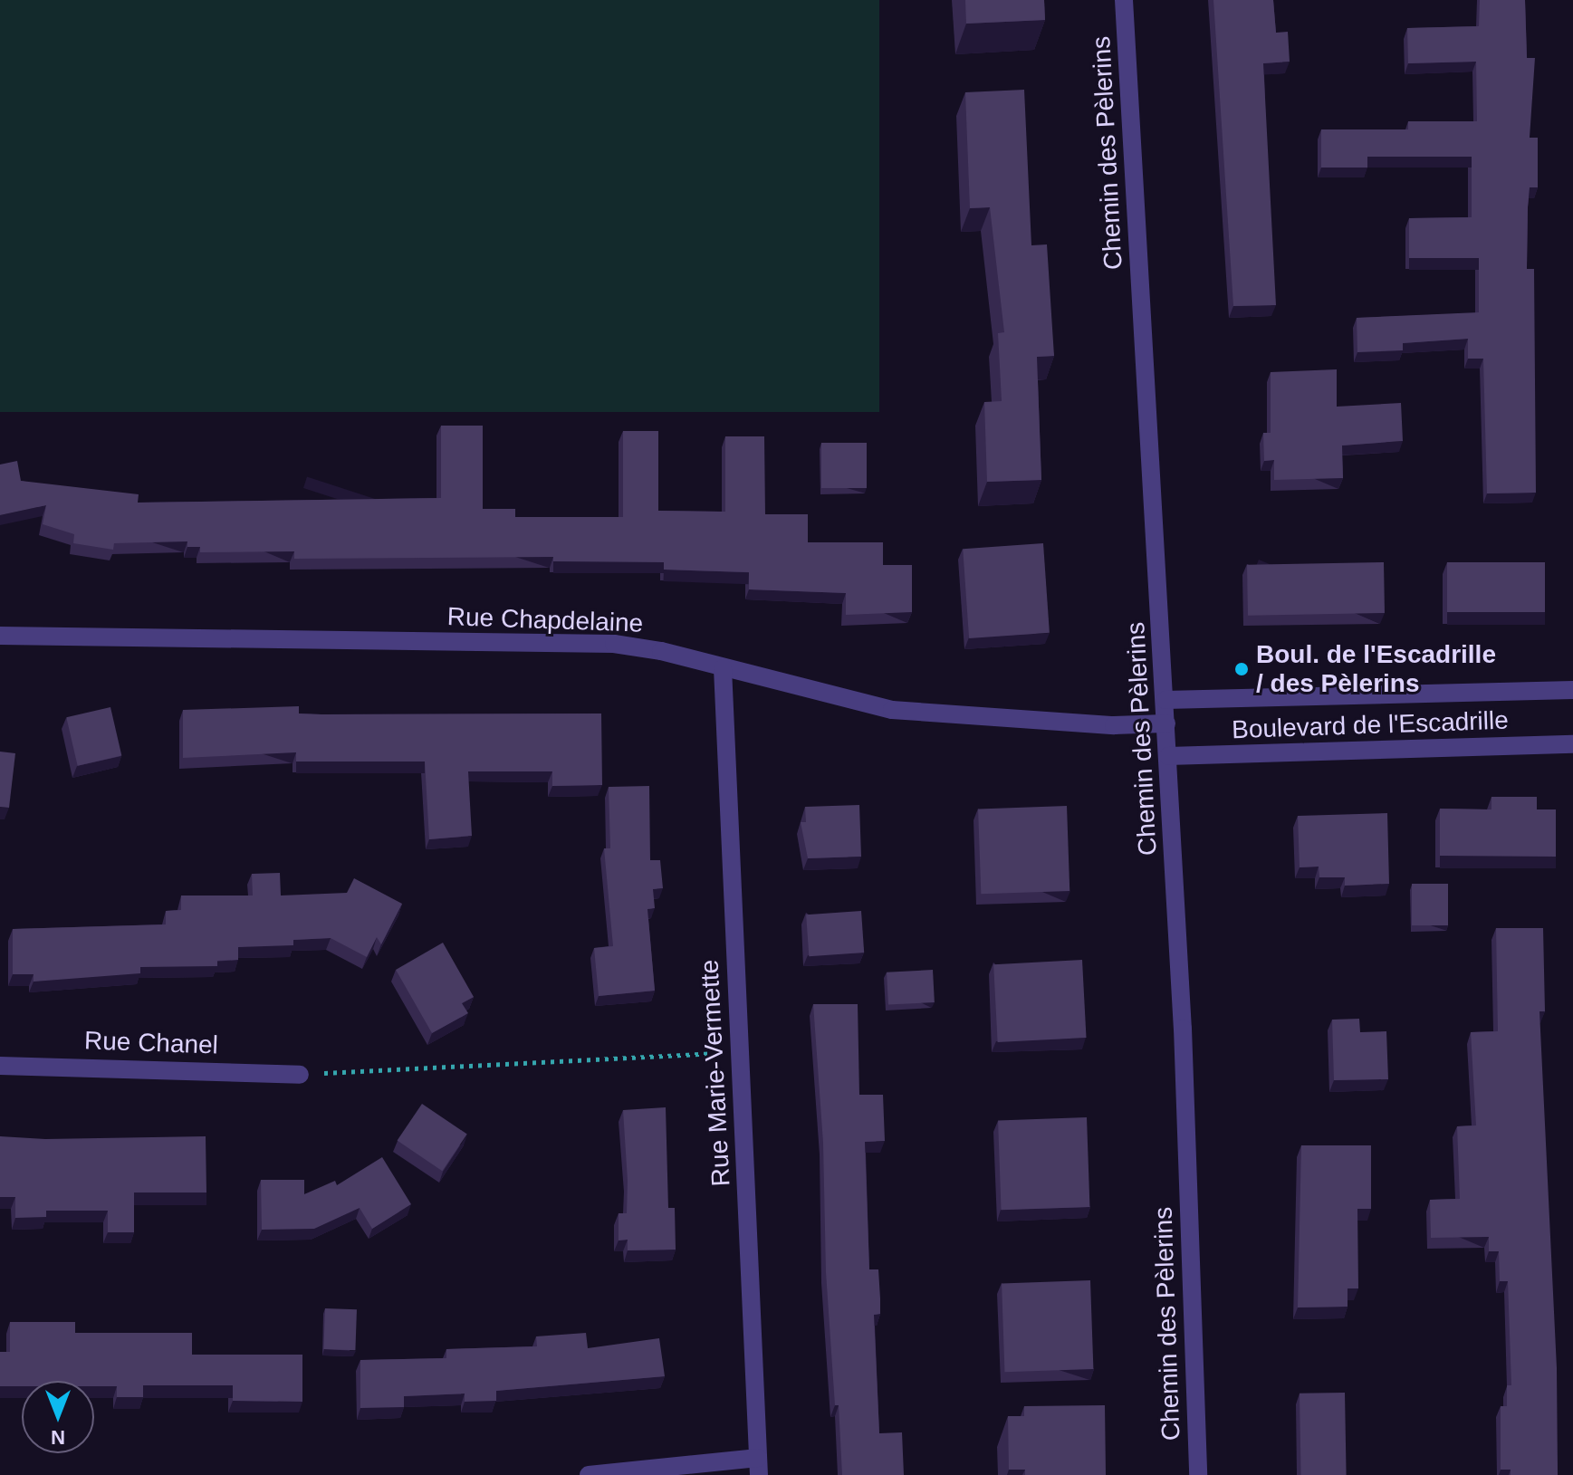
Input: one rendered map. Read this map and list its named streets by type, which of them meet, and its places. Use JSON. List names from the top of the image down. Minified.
{"streets":{"street":["Chemin des Pèlerins","Rue Chapdelaine","Boulevard de l'Escadrille","Rue Chanel","Rue Marie-Vermette"]},"crossings":[["Chemin des Pèlerins","Rue Chapdelaine"],["Chemin des Pèlerins","Boulevard de l'Escadrille"],["Rue Chapdelaine","Rue Marie-Vermette"]],"places":["Boul. de l'Escadrille / des Pèlerins"],"north":"bottom"}
